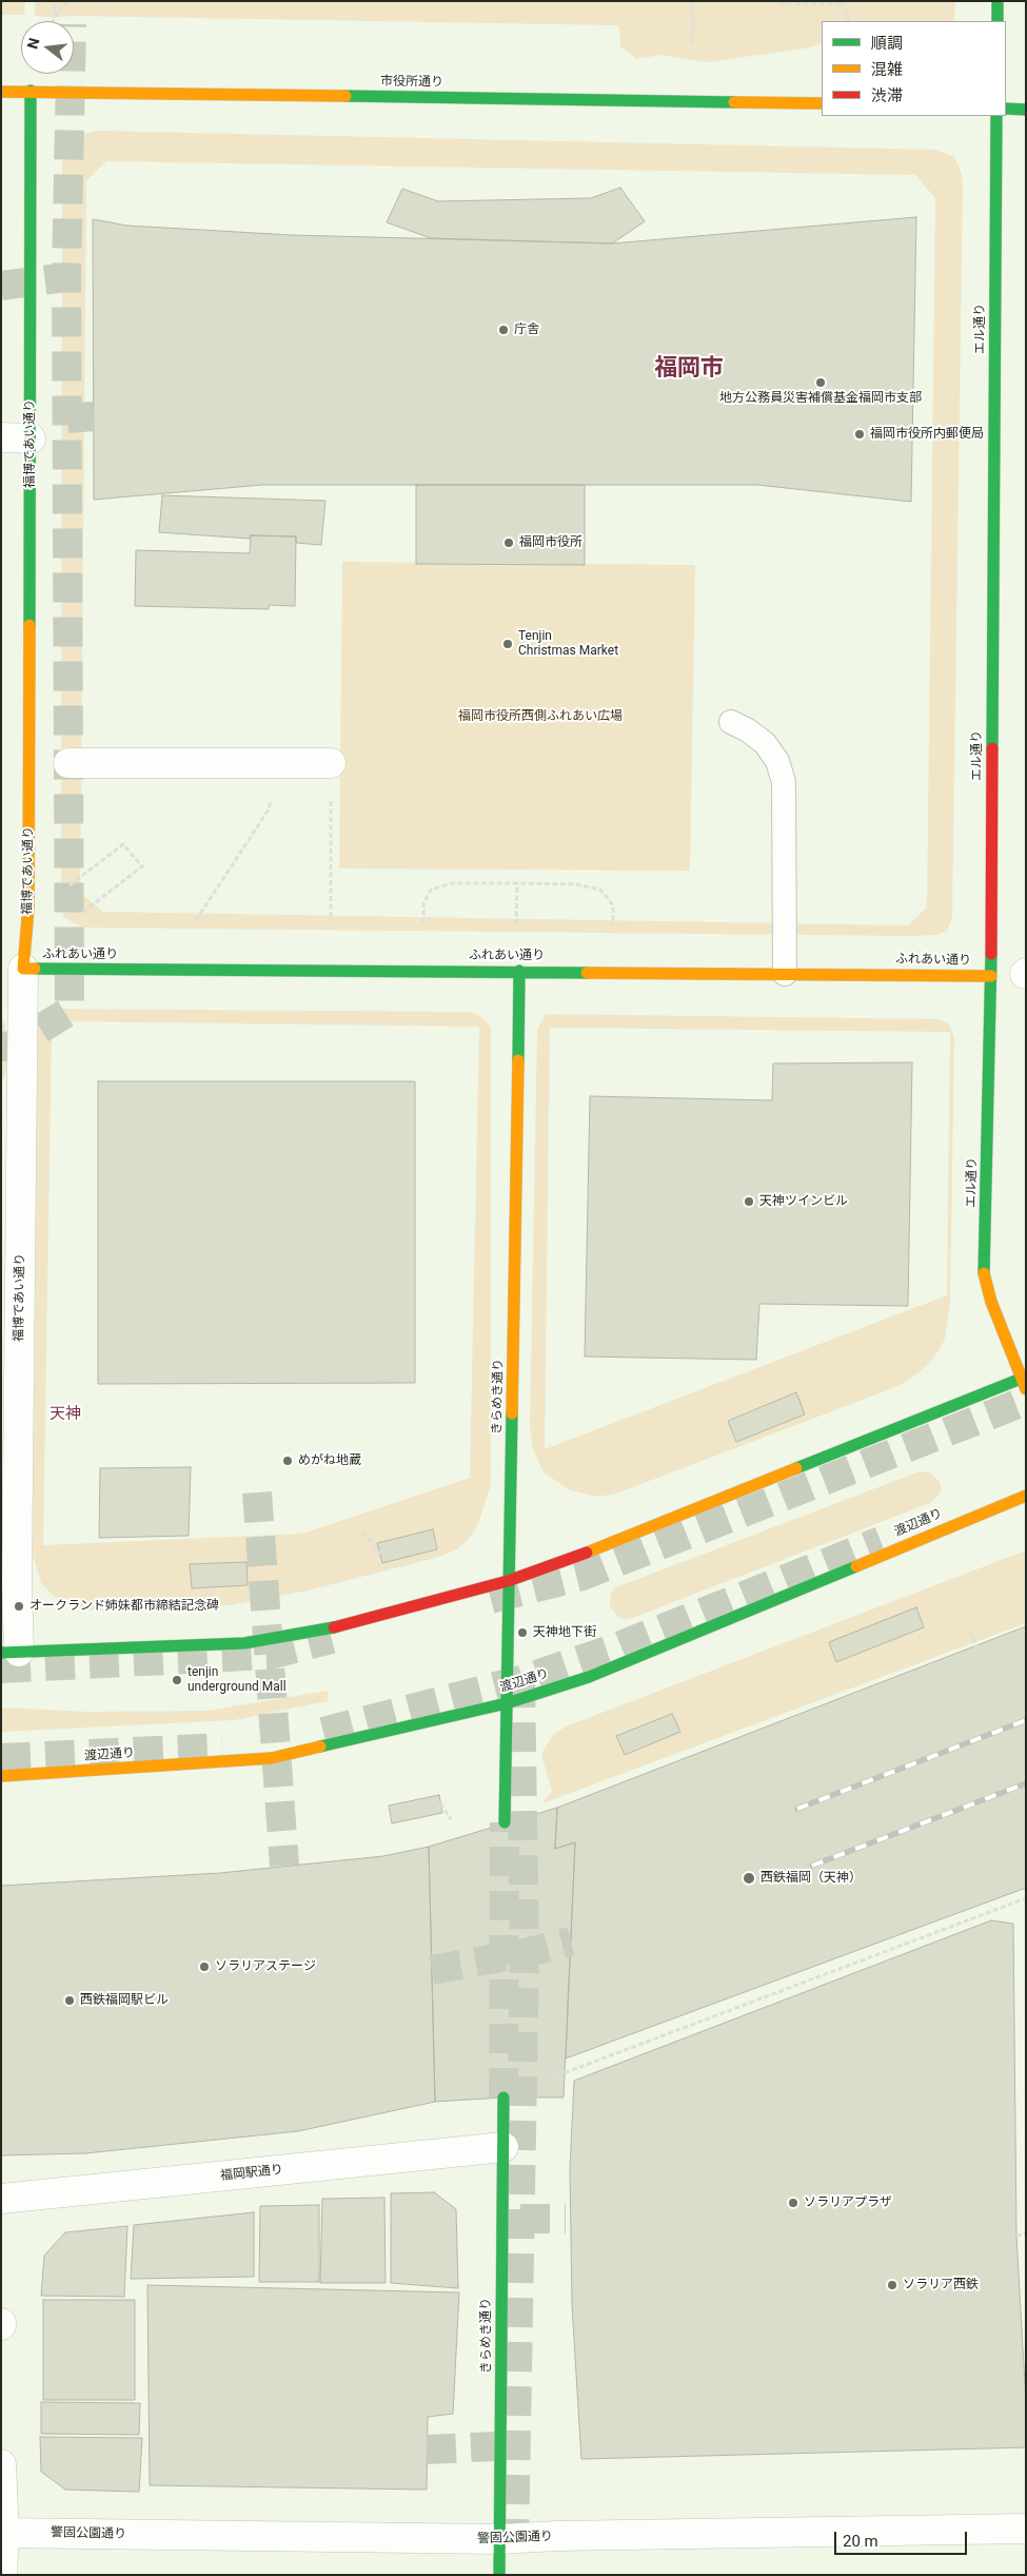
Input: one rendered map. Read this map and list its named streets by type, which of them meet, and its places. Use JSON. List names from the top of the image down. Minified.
{"streets":{"street":["市役所通り","エル通り","福博であい通り","ふれあい通り","きらめき通り","渡辺通り","福岡駅通り","警固公園通り"]},"crossings":[["市役所通り","福博であい通り"],["エル通り","ふれあい通り"],["福博であい通り","ふれあい通り"],["ふれあい通り","きらめき通り"],["きらめき通り","渡辺通り"],["きらめき通り","福岡駅通り"],["きらめき通り","警固公園通り"]],"districts":["福岡市","天神"],"parks":["福岡市役所西側ふれあい広場"],"places":["庁舎","地方公務員災害補償基金福岡市支部","福岡市役所内郵便局","福岡市役所","Tenjin Christmas Market","天神ツインビル","めがね地蔵","オークランド姉妹都市締結記念碑","天神地下街","tenjin underground Mall","西鉄福岡（天神）","ソラリアステージ","西鉄福岡駅ビル","ソラリアプラザ","ソラリア西鉄"],"legend":["順調","混雑","渋滞"],"scale_bar":"20 m","north":"left"}
